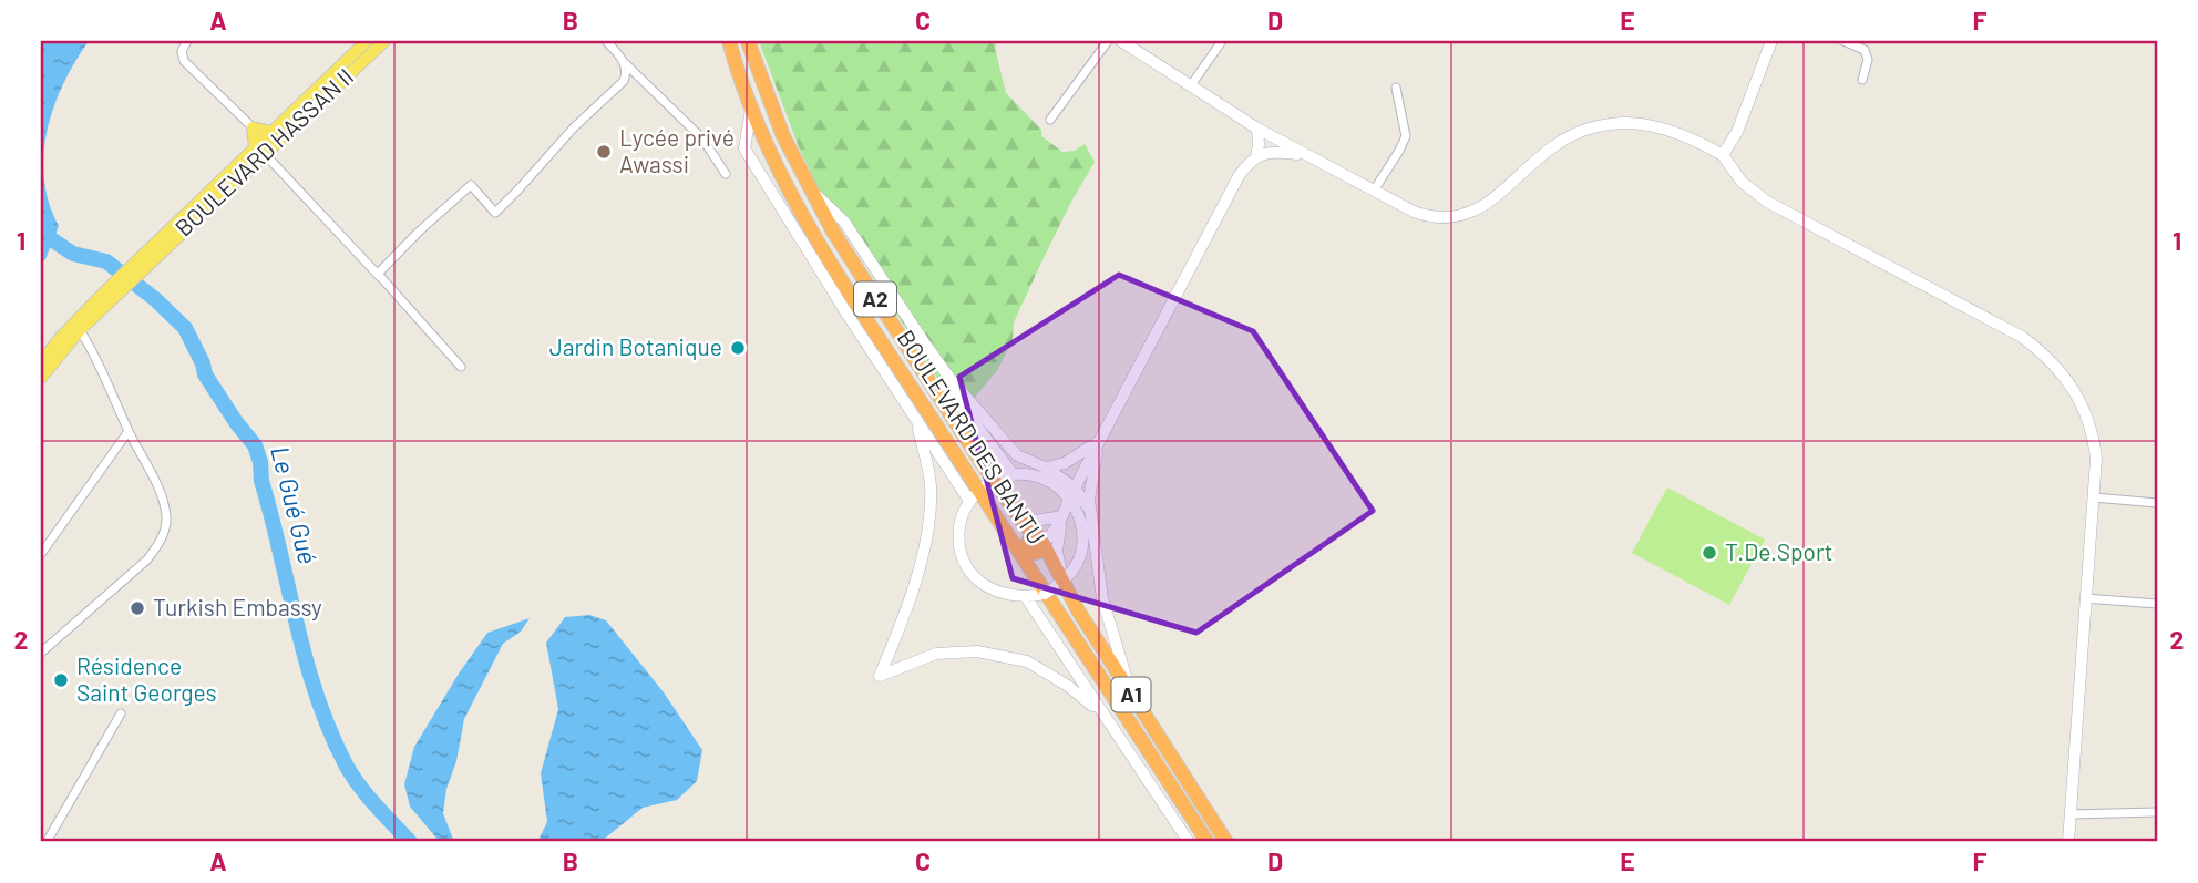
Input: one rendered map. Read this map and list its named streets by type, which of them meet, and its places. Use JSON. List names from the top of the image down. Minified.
{"streets":{"highway":["A2","BOULEVARD DES BANTU","A1"],"main road":["BOULEVARD HASSAN II"]},"water":["Le Gué Gué"],"places":["Lycée privé Awassi","Jardin Botanique","T.De.Sport","Turkish Embassy","Résidence Saint Georges"],"grid":{"columns":["A","B","C","D","E","F"],"rows":["1","2"]}}
